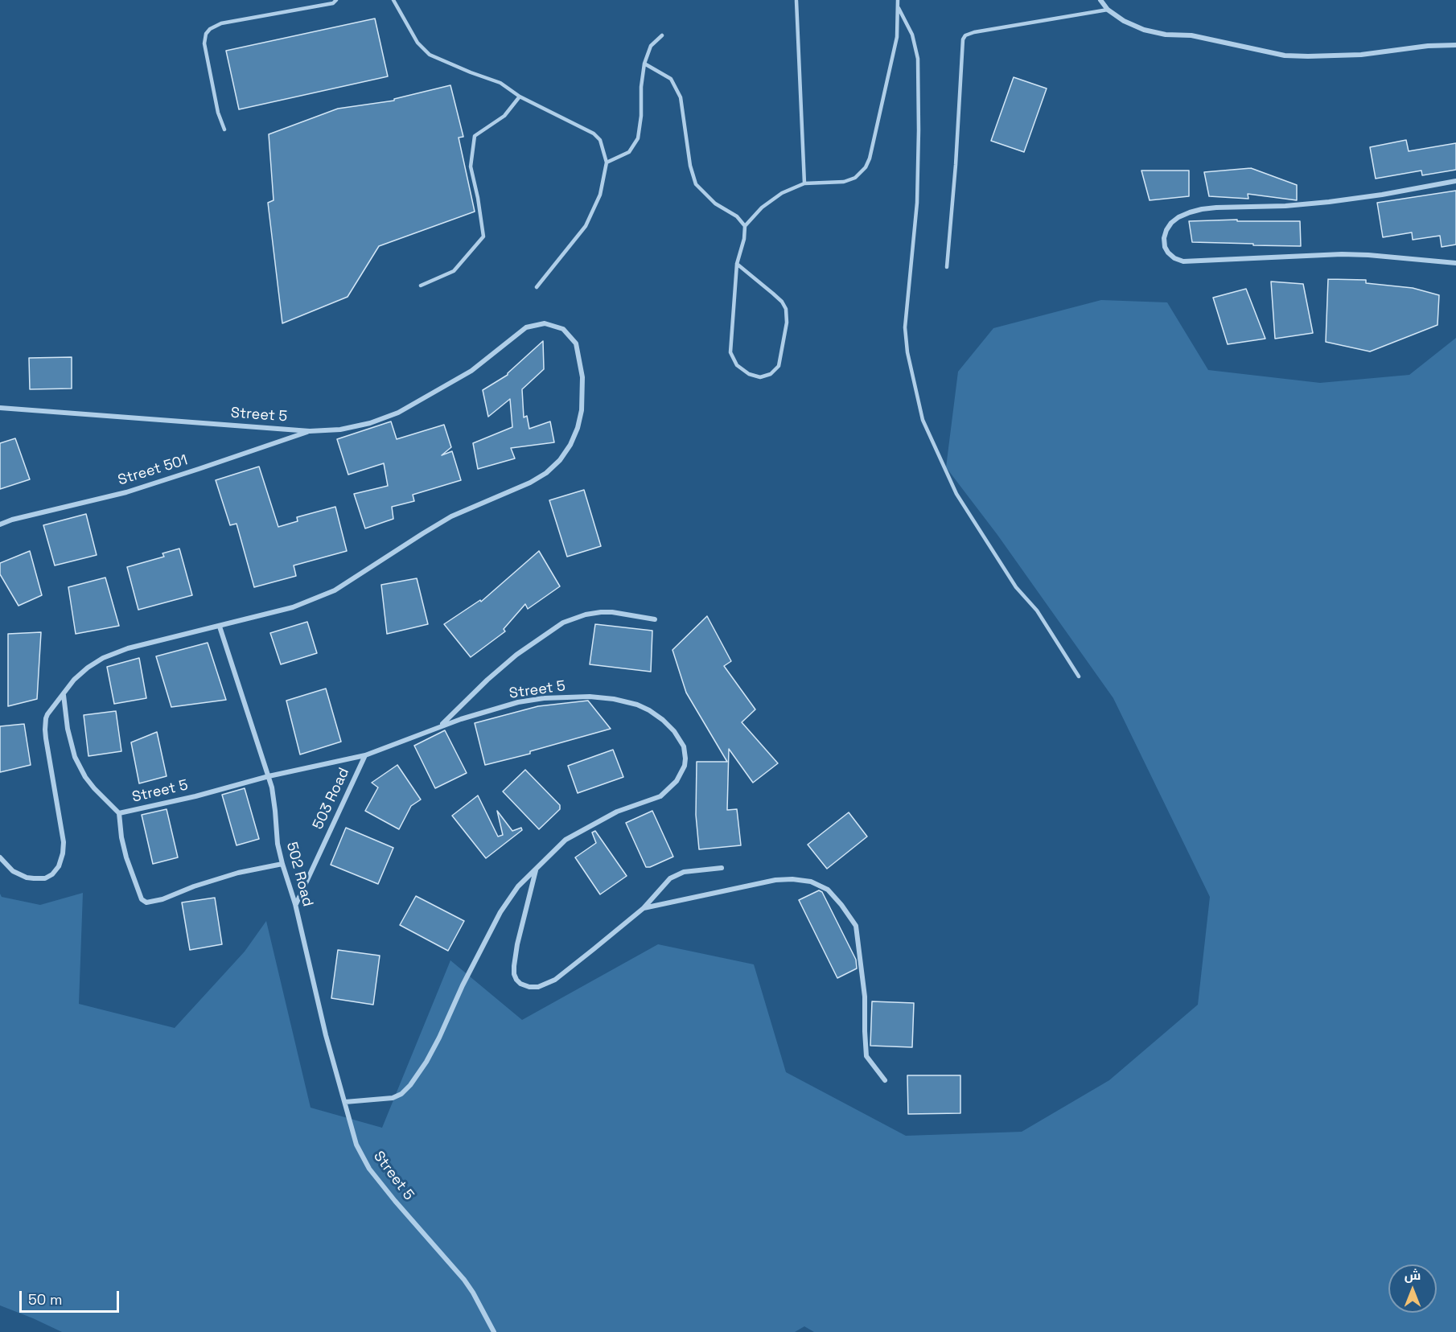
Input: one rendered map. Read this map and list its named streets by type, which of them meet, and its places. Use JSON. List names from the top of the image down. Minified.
{"streets":{"street":["Street 5","Street 501","503 Road","502 Road"]},"crossings":[["Street 5","Street 501"],["Street 5","503 Road"],["Street 5","502 Road"],["503 Road","502 Road"]],"scale_bar":"50 m","north":"top"}
